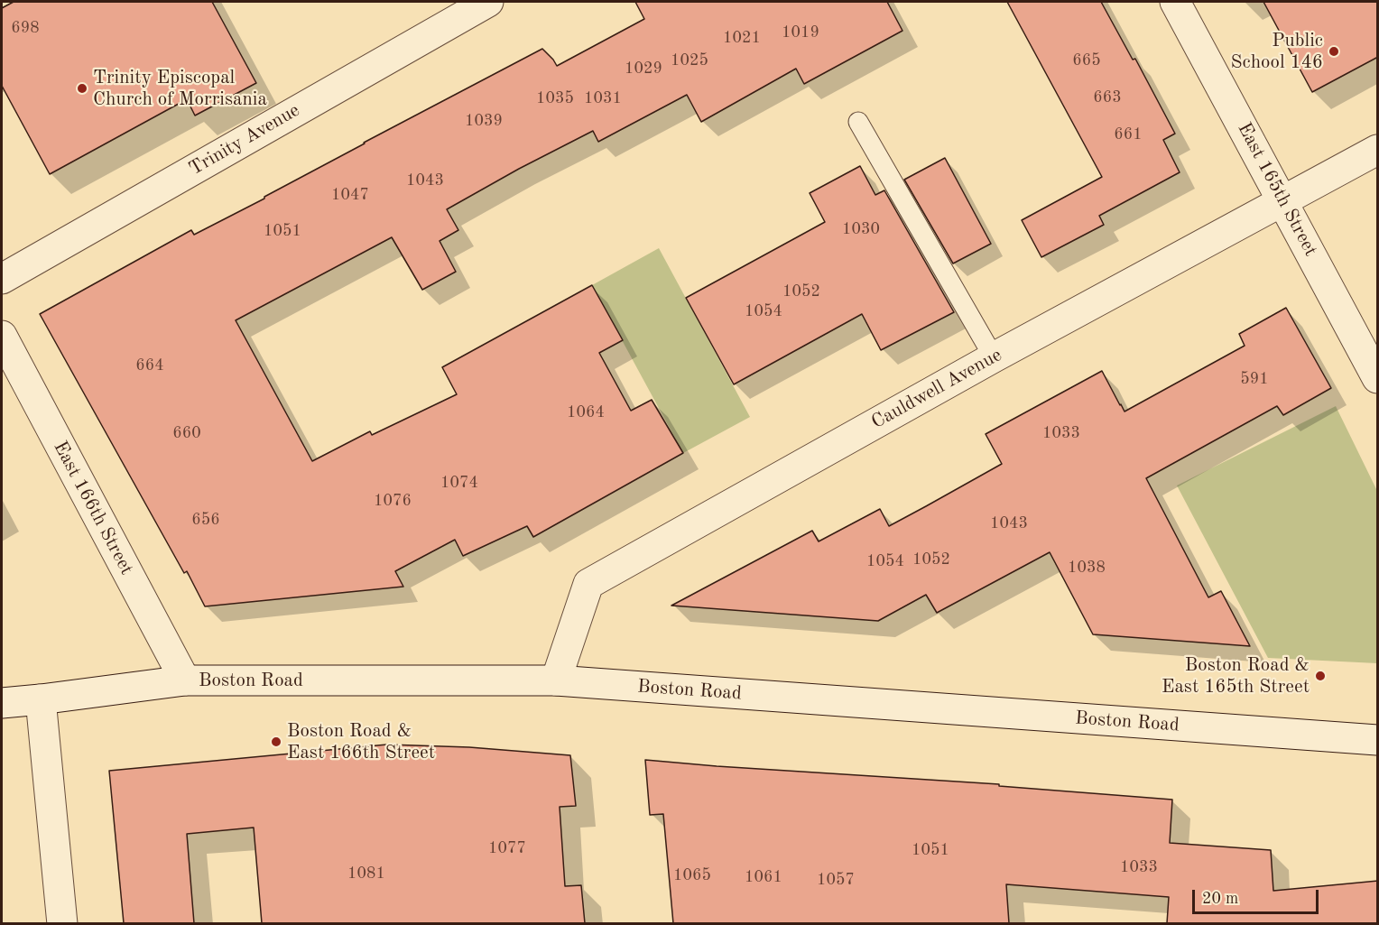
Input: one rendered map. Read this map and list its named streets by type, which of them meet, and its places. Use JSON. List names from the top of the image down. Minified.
{"streets":{"street":["Trinity Avenue","East 165th Street","Cauldwell Avenue","East 166th Street","Boston Road"]},"crossings":[["East 165th Street","Cauldwell Avenue"],["Cauldwell Avenue","Boston Road"],["East 166th Street","Boston Road"]],"places":["Public School 146","Trinity Episcopal Church of Morrisania","Boston Road & East 165th Street","Boston Road & East 166th Street"],"house_numbers":["698","1019","1021","1025","665","1029","663","1035","1031","1039","661","1043","1047","1030","1051","1052","1054","664","591","1064","660","1033","1074","1076","656","1043","1052","1054","1038","1077","1051","1033","1081","1065","1061","1057"],"scale_bar":"20 m"}
